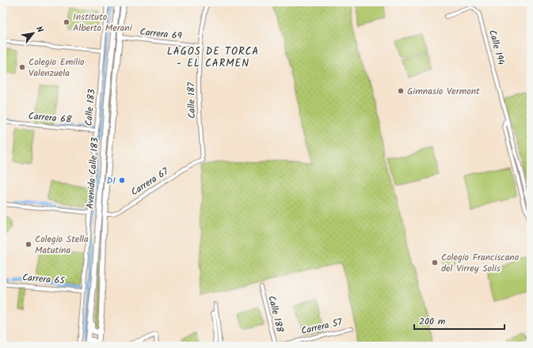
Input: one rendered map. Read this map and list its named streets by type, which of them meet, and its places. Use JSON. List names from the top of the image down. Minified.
{"streets":{"main road":["Avenida Calle 183"],"street":["Carrera 69","Calle 194","Calle 187","Calle 183","Carrera 68","Carrera 67","Carrera 65","Calle 188","Carrera 57"]},"crossings":[["Carrera 69","Calle 187"],["Carrera 69","Avenida Calle 183"],["Calle 187","Carrera 67"],["Calle 183","Carrera 68"],["Calle 183","Carrera 65"],["Avenida Calle 183","Carrera 67"],["Calle 188","Carrera 57"]],"districts":["LAGOS DE TORCA - EL CARMEN"],"places":["Instituto Alberto Merani","Colegio Emilio Valenzuela","Gimnasio Vermont","D1","Colegio Stella Matutina","Colegio Franciscano del Virrey Solis"],"scale_bar":"200 m","north":"top right"}
